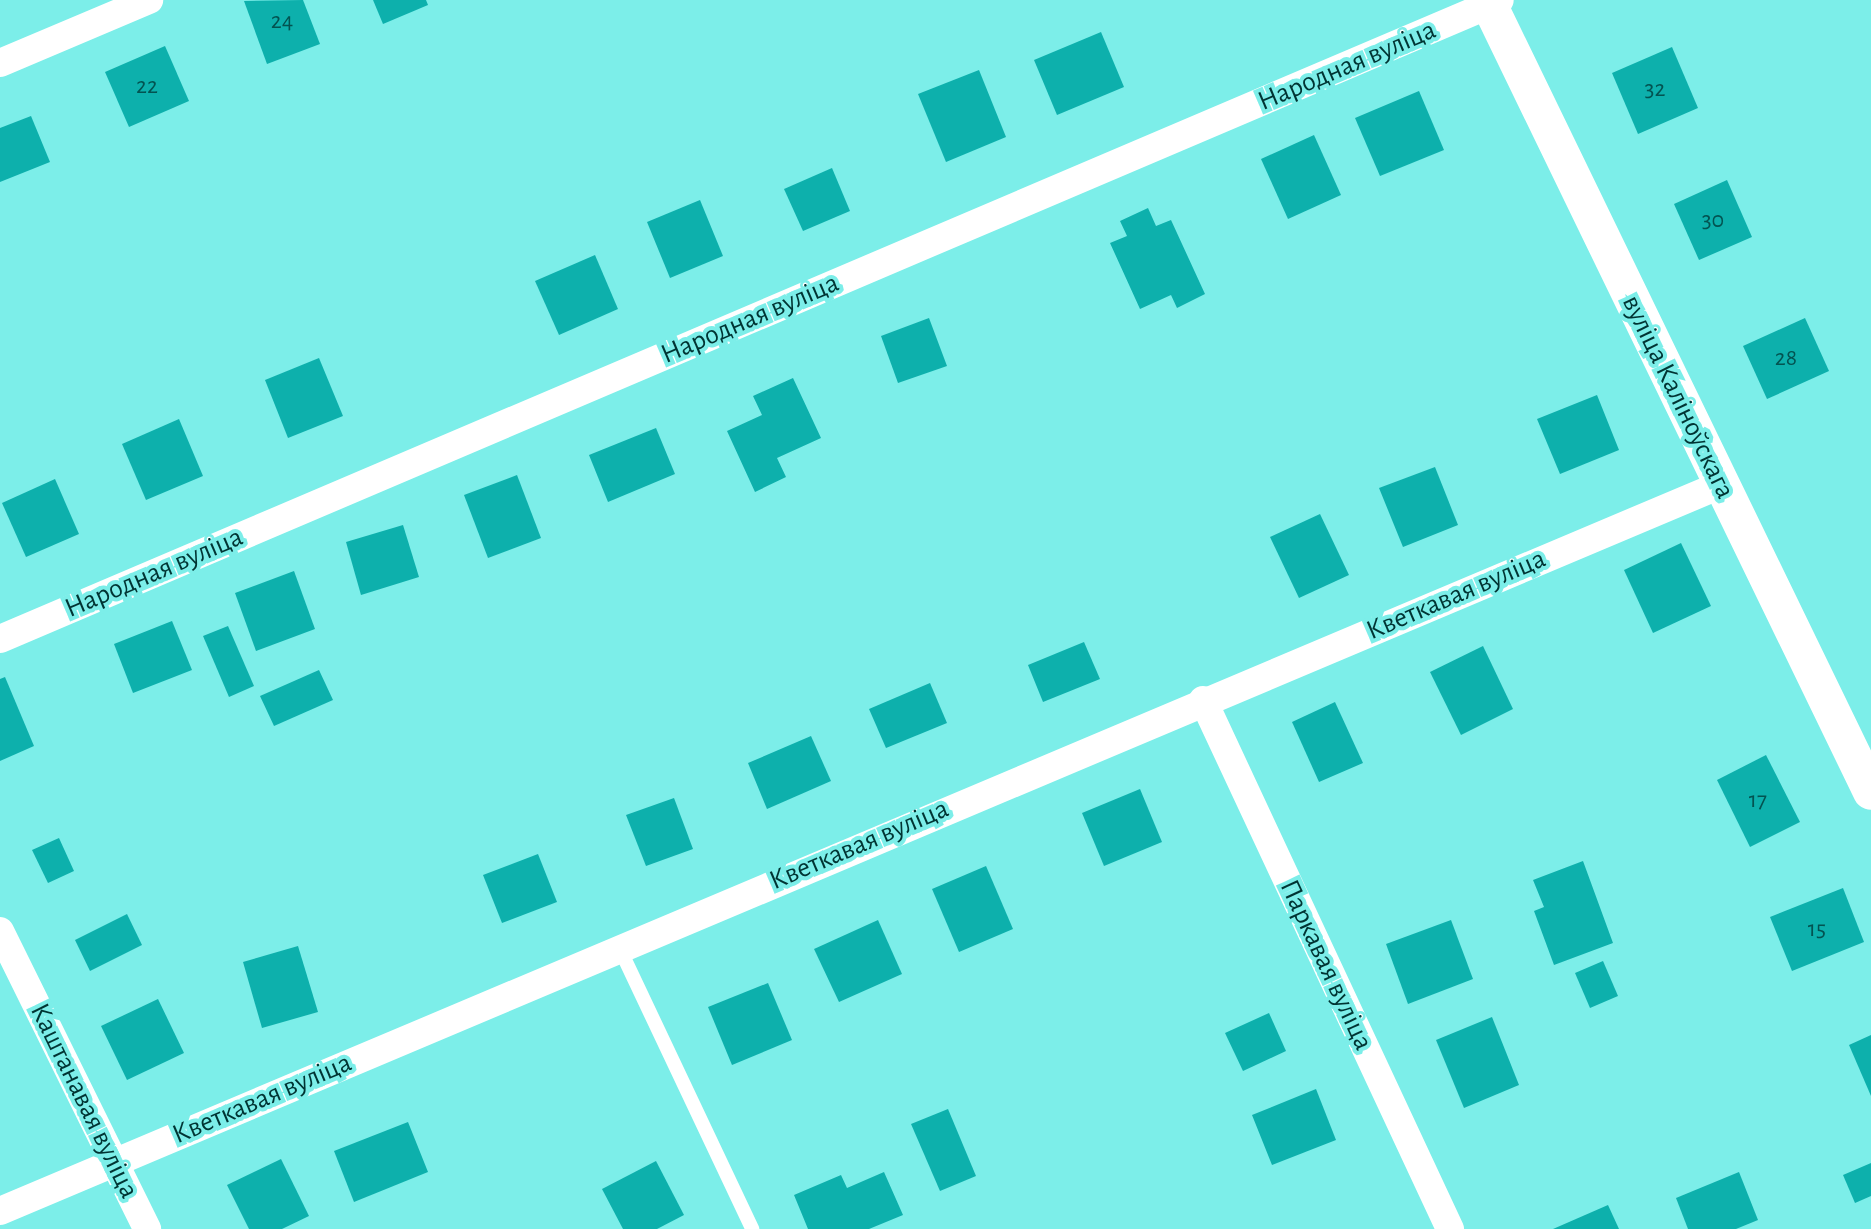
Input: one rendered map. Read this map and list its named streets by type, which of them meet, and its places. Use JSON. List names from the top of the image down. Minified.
{"streets":{"street":["Народная вуліца","вуліца Каліноўскага","Кветкавая вуліца","Паркавая вуліца","Каштанавая вуліца"]},"crossings":[["Народная вуліца","вуліца Каліноўскага"],["вуліца Каліноўскага","Кветкавая вуліца"],["Кветкавая вуліца","Паркавая вуліца"],["Кветкавая вуліца","Каштанавая вуліца"]],"house_numbers":["24","22","32","30","28","17","15"]}
